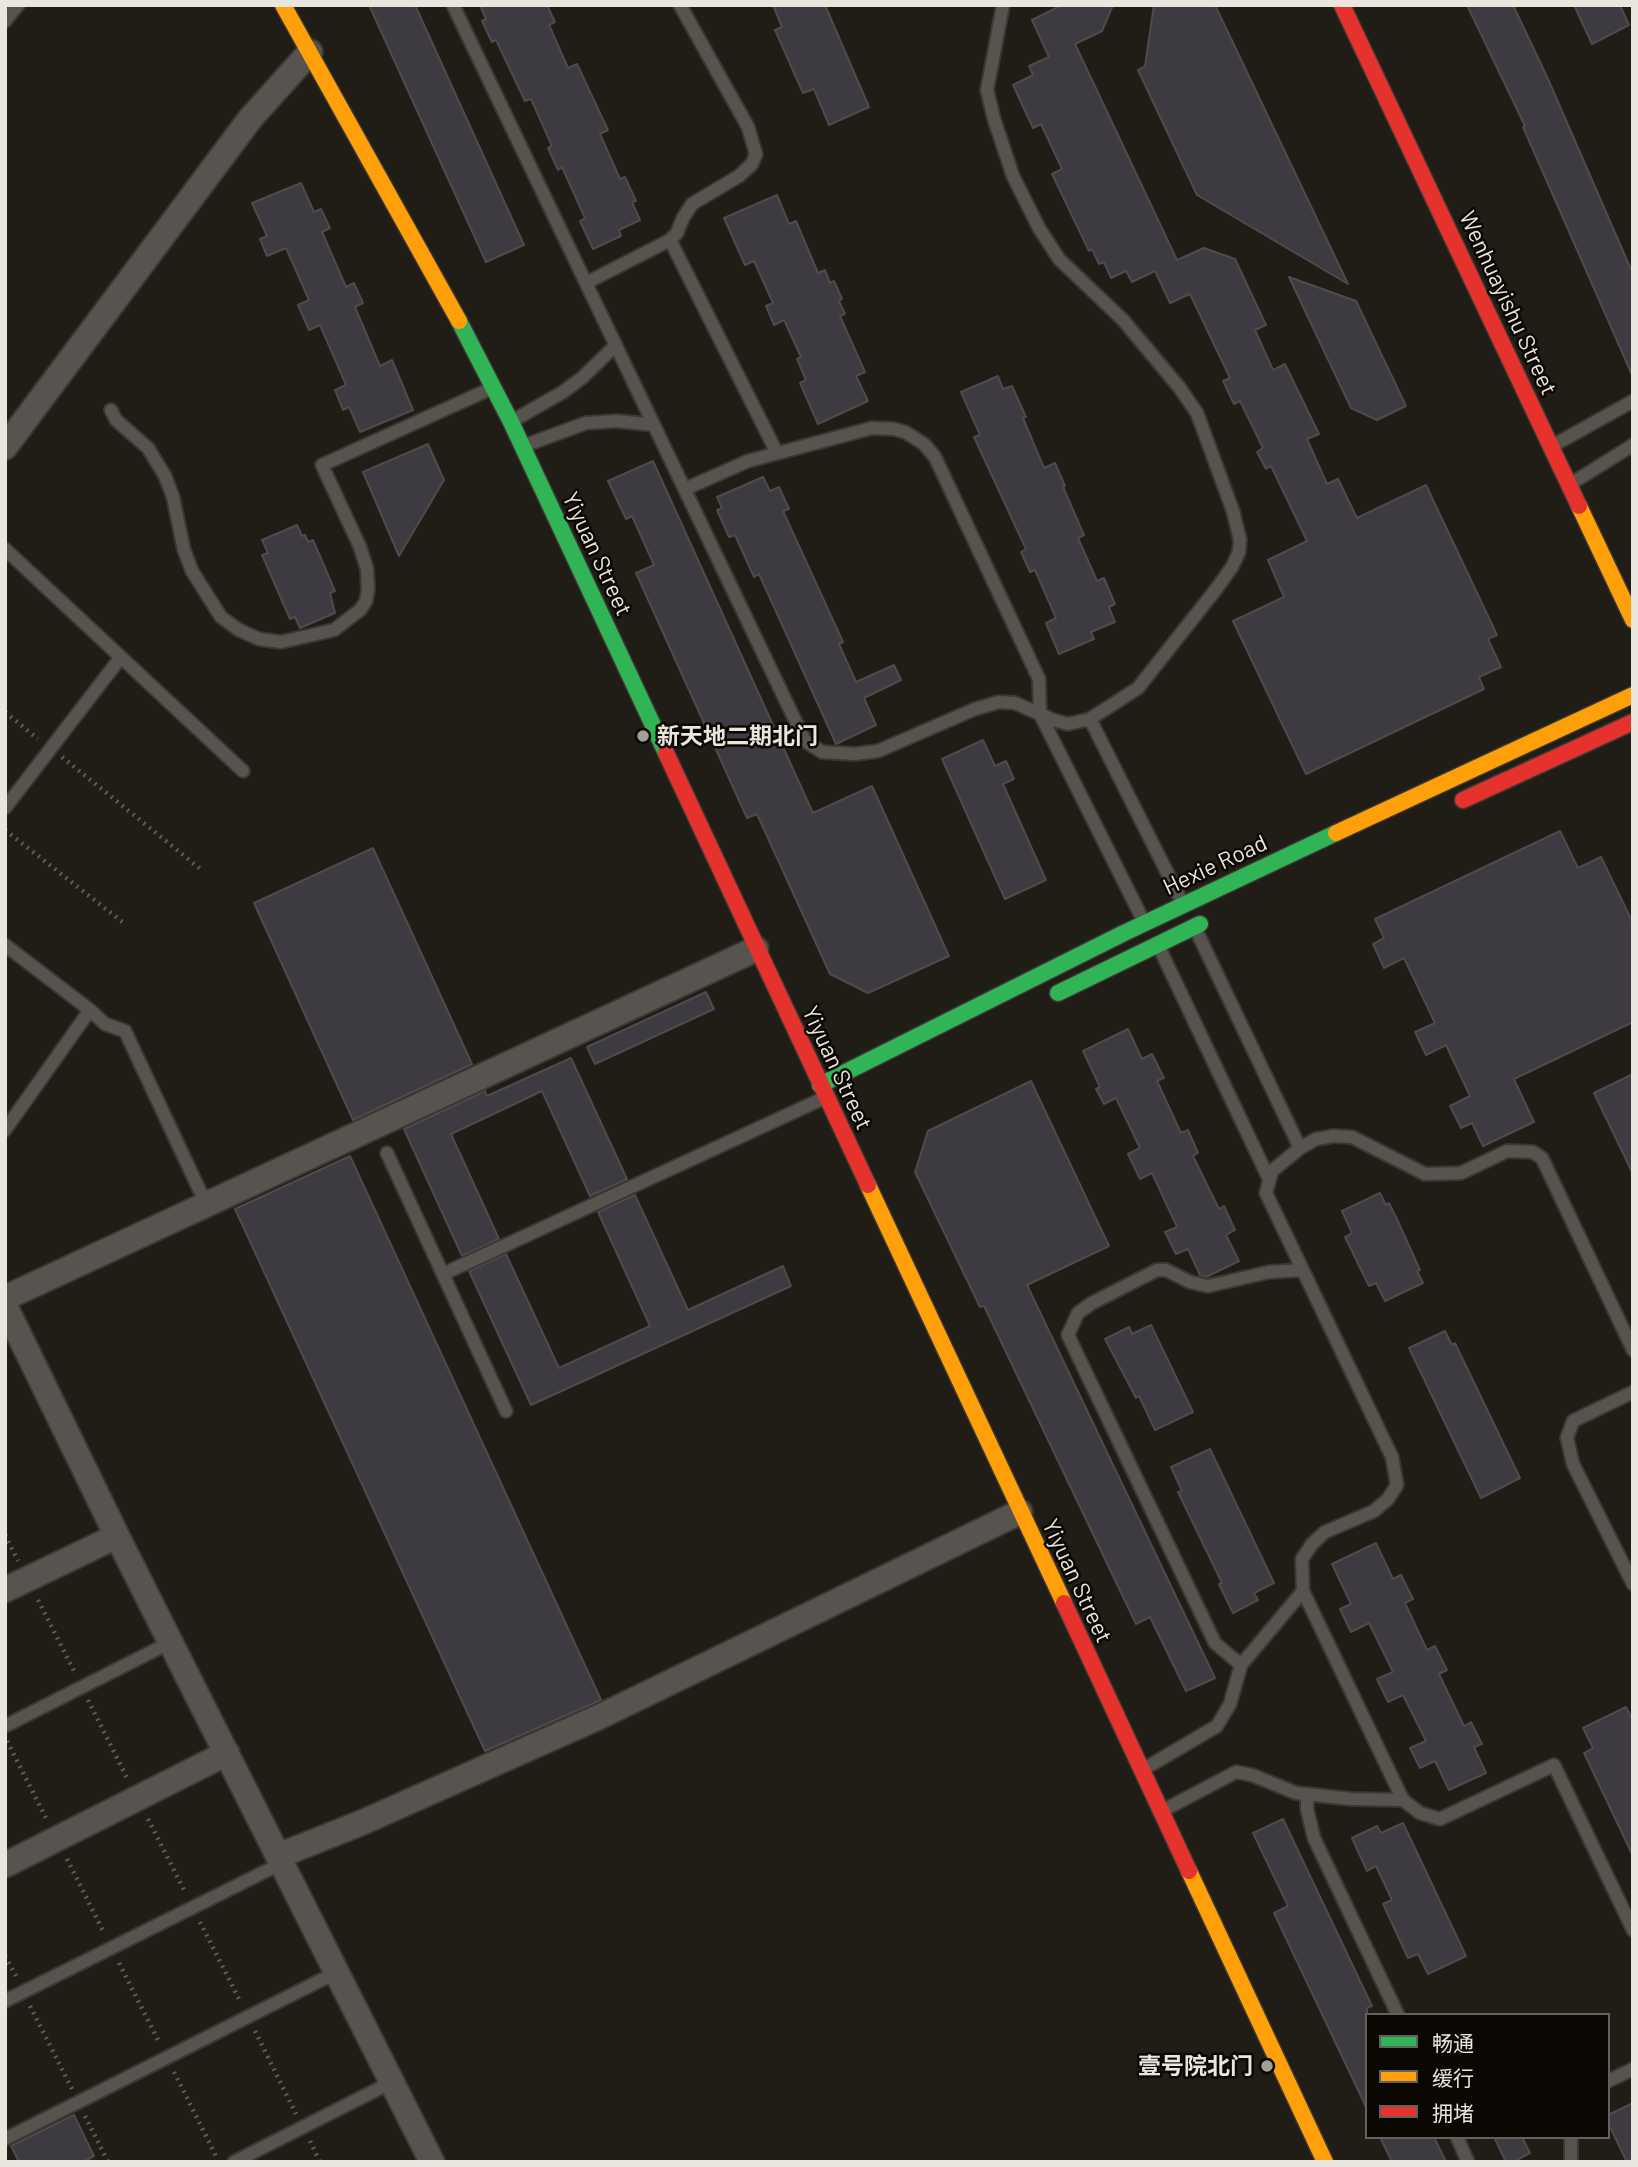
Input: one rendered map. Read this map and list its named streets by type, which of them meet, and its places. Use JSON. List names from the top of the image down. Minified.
{"streets":{"street":["Wenhuayishu Street","Yiyuan Street","Hexie Road"]},"crossings":[["Yiyuan Street","Hexie Road"]],"places":["新天地二期北门","壹号院北门"],"legend":["畅通","缓行","拥堵"]}
